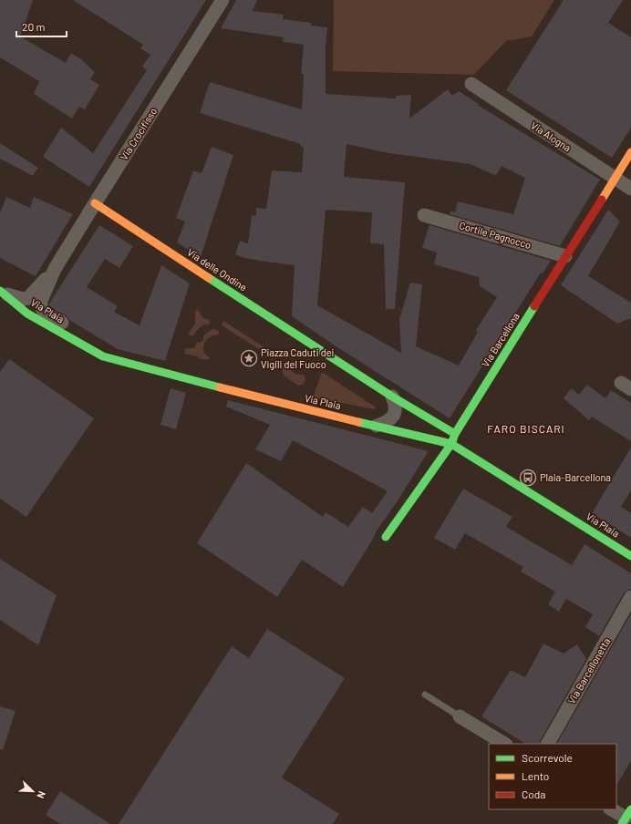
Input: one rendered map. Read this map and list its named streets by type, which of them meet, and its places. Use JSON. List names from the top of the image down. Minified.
{"streets":{"street":["Via Crocifisso","Via Alogna","Cortile Pagnocco","Via delle Ondine","Via Plaia","Via Barcellona","Via Barcellonetta"]},"crossings":[["Via Crocifisso","Via delle Ondine"],["Via Alogna","Via Barcellona"],["Cortile Pagnocco","Via Barcellona"],["Via delle Ondine","Via Barcellona"],["Via Plaia","Via Barcellona"]],"districts":["FARO BISCARI"],"places":{"place":["Piazza Caduti dei Vigili del Fuoco"],"bus stop":["Plaia-Barcellona"]},"legend":["Scorrevole","Lento","Coda"],"scale_bar":"20 m","north":"bottom right"}
